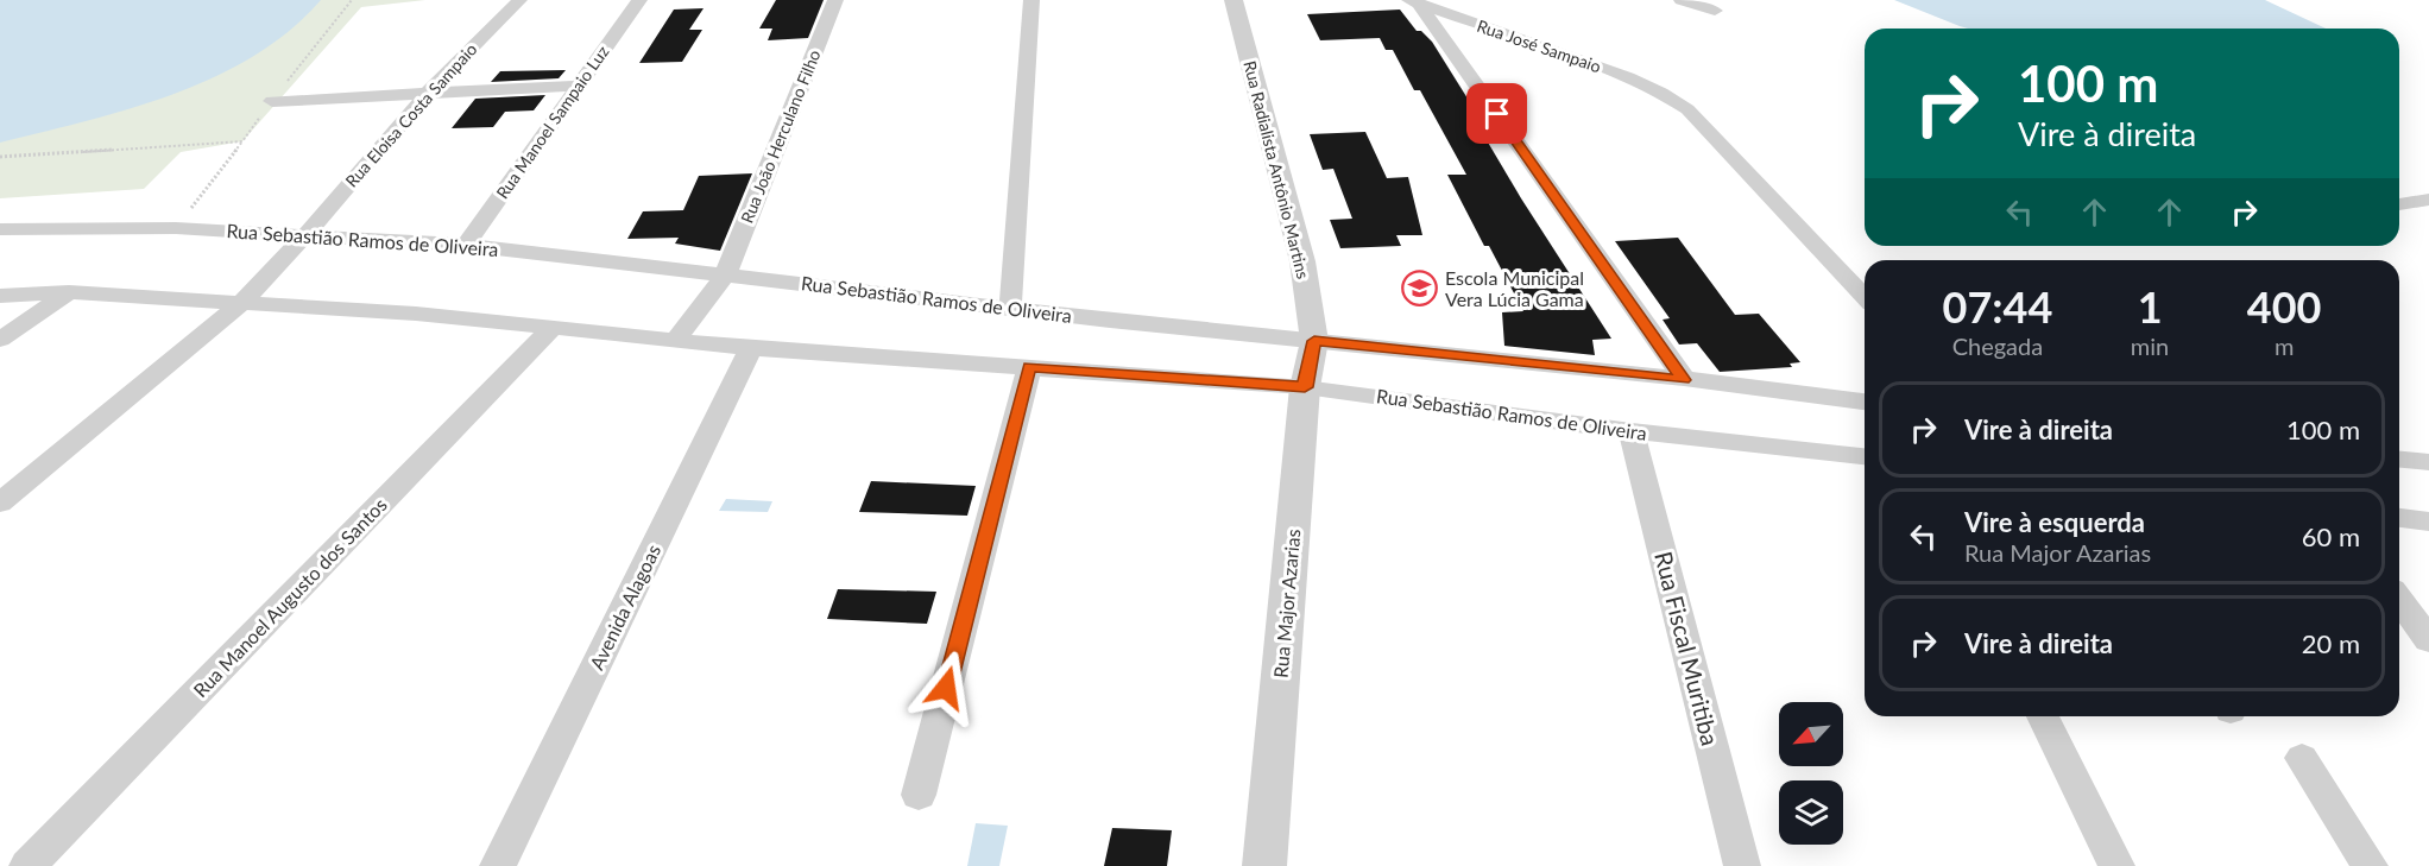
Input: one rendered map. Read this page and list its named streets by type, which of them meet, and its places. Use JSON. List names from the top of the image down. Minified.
{"streets":{"street":["Rua José Sampaio","Rua Eloisa Costa Sampaio","Rua Manoel Sampaio Luz","Rua João Herculano Filho","Rua Radialista Antônio Martins","Rua Sebastião Ramos de Oliveira","Rua Manoel Augusto dos Santos","Rua Major Azarias","Avenida Alagoas","Rua Fiscal Muritiba"]},"crossings":[["Rua Eloisa Costa Sampaio","Rua Sebastião Ramos de Oliveira"],["Rua Manoel Sampaio Luz","Rua Sebastião Ramos de Oliveira"],["Rua João Herculano Filho","Rua Sebastião Ramos de Oliveira"],["Rua Radialista Antônio Martins","Rua Sebastião Ramos de Oliveira"],["Rua Radialista Antônio Martins","Rua Major Azarias"],["Rua Sebastião Ramos de Oliveira","Rua Manoel Augusto dos Santos"],["Rua Sebastião Ramos de Oliveira","Rua Major Azarias"],["Rua Sebastião Ramos de Oliveira","Avenida Alagoas"],["Rua Sebastião Ramos de Oliveira","Rua Fiscal Muritiba"]],"places":{"school or university":["Escola Municipal Vera Lúcia Gama"]},"north":"bottom left","page":{"turn":["100 m","Vire à direita"],"eta":["07:44","Chegada","1","min","400","m"],"list":[{"name":"Vire à direita","value":"100 m"},{"name":"Vire à esquerda","note":"Rua Major Azarias","value":"60 m"},{"name":"Vire à direita","value":"20 m"}]}}
